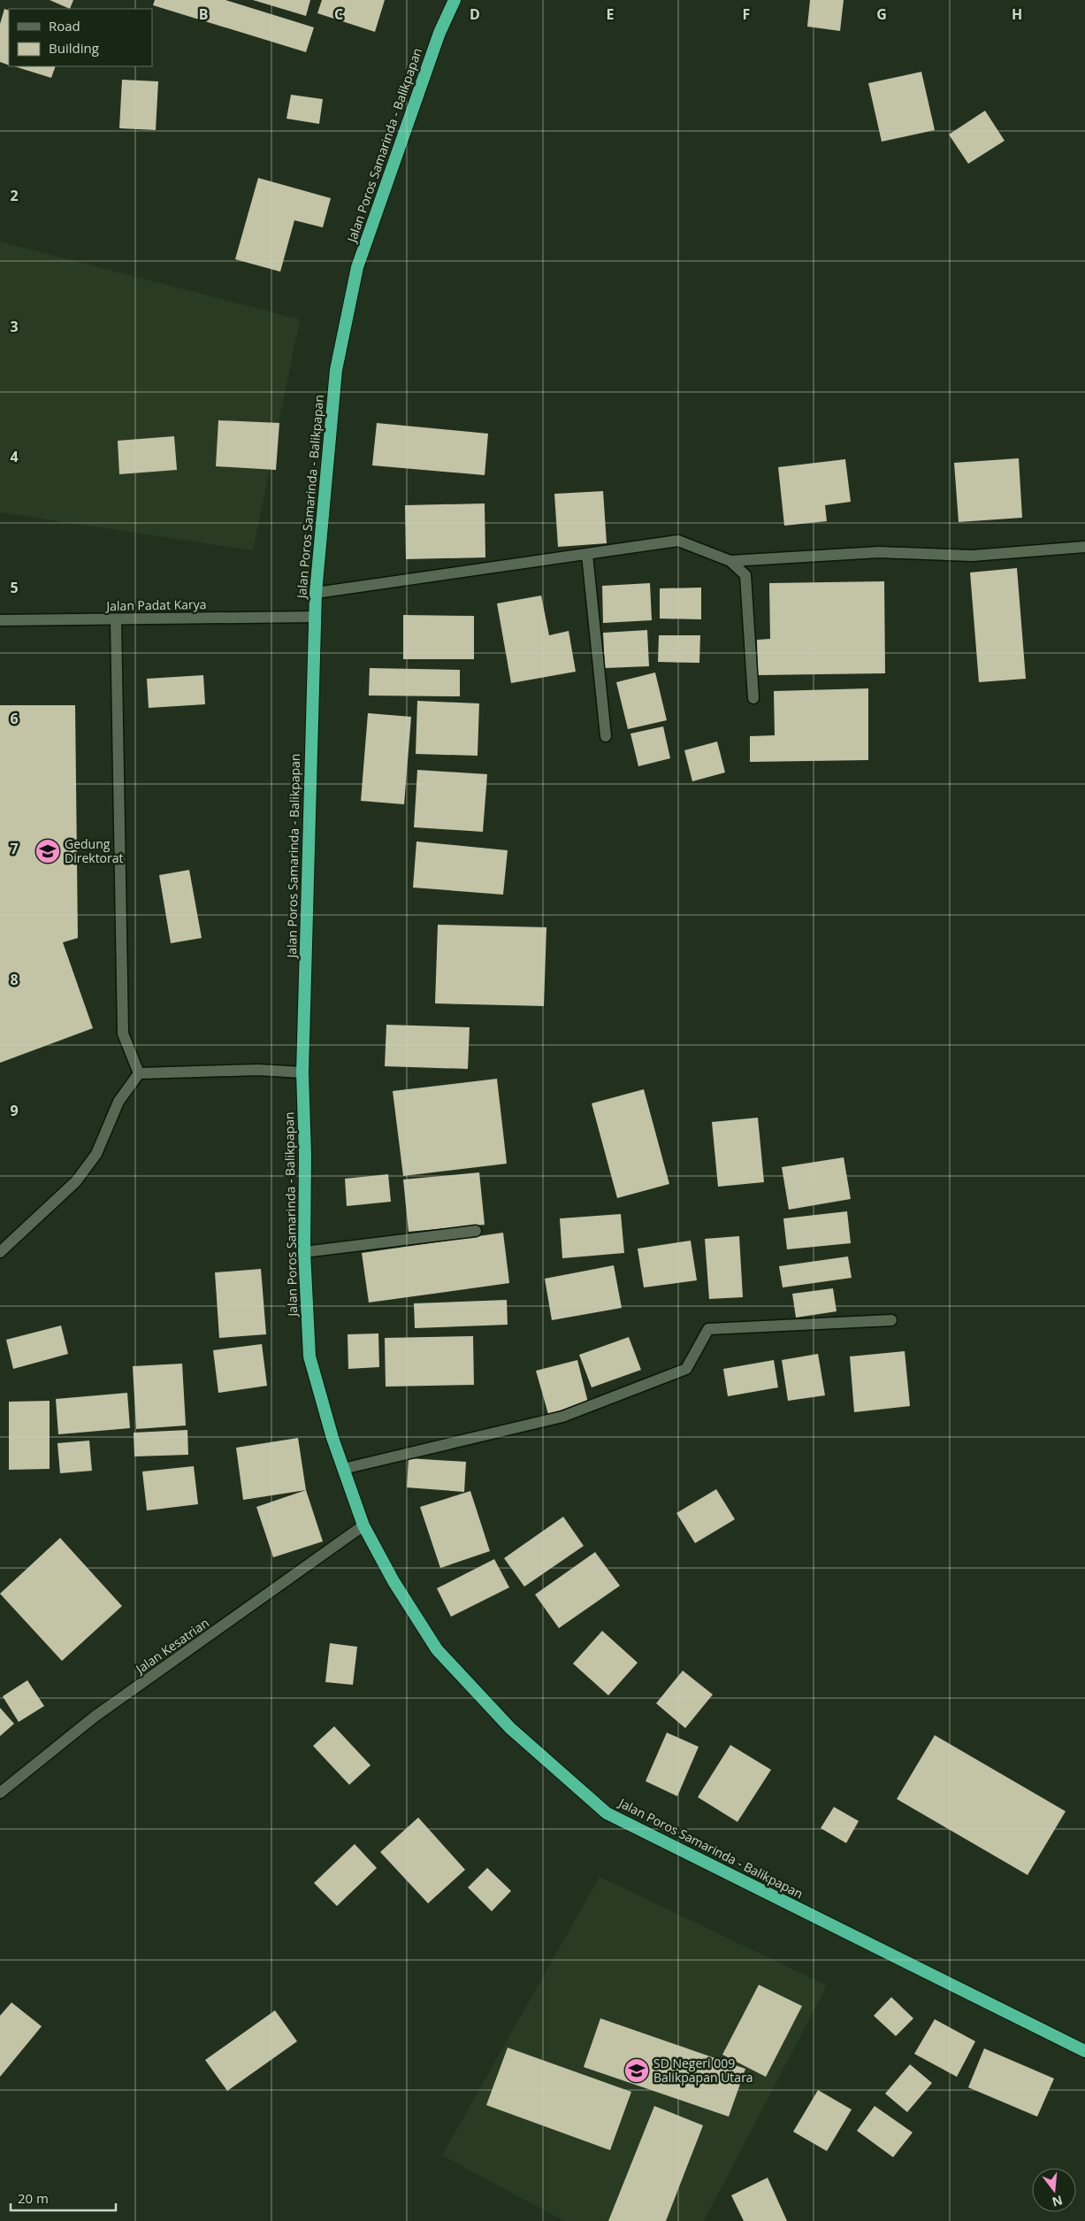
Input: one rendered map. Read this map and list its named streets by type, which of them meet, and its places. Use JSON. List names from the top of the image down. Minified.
{"streets":{"highway":["Jalan Poros Samarinda - Balikpapan"],"street":["Jalan Padat Karya","Jalan Kesatrian"]},"crossings":[["Jalan Poros Samarinda - Balikpapan","Jalan Padat Karya"],["Jalan Poros Samarinda - Balikpapan","Jalan Kesatrian"]],"places":{"school or university":["Gedung Direktorat","SD Negeri 009 Balikpapan Utara"]},"legend":["Road","Building"],"scale_bar":"20 m","north":"bottom","grid":{"columns":["B","C","D","E","F","G","H"],"rows":["2","3","4","5","6","7","8","9"]}}
